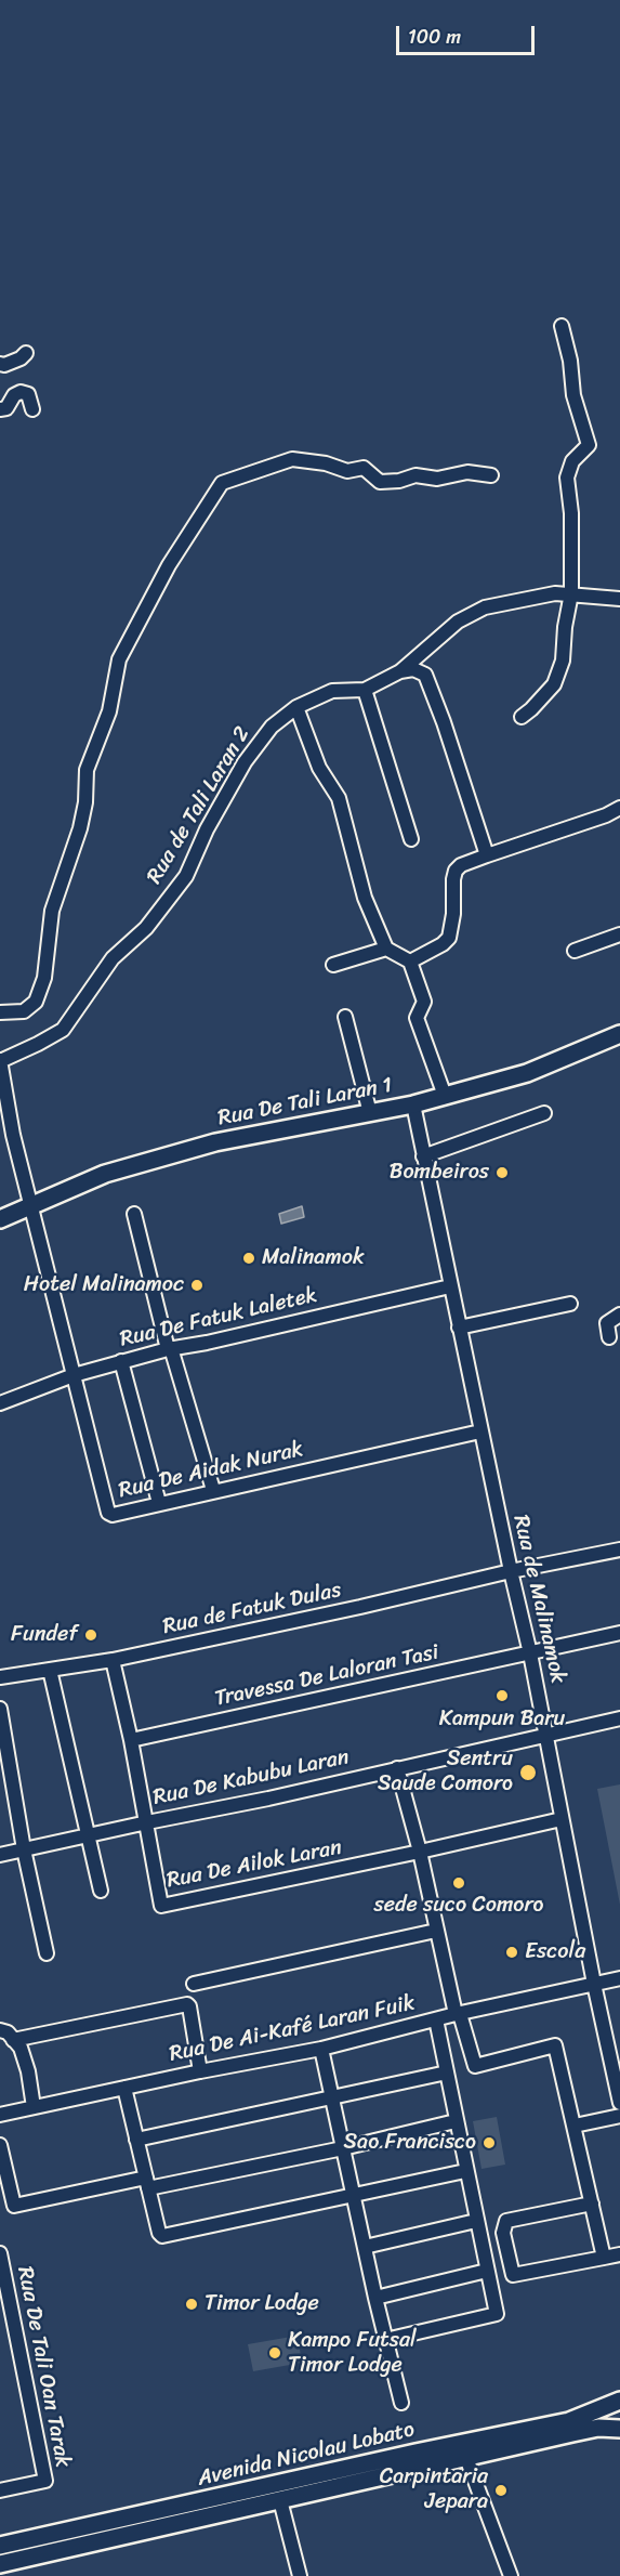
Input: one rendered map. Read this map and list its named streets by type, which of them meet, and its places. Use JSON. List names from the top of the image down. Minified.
{"streets":{"main road":["Rua De Tali Laran 1","Avenida Nicolau Lobato"],"street":["Rua de Tali Laran 2","Rua De Fatuk Laletek","Rua De Aidak Nurak","Rua de Malinamok","Rua de Fatuk Dulas","Travessa De Laloran Tasi","Rua De Kabubu Laran","Rua De Ailok Laran","Rua De Ai-Kafé Laran Fuik","Rua De Tali Oan Tarak"]},"crossings":[["Rua de Tali Laran 2","Rua De Aidak Nurak"],["Rua De Tali Laran 1","Rua De Aidak Nurak"],["Rua De Tali Laran 1","Rua de Malinamok"],["Rua De Fatuk Laletek","Rua De Aidak Nurak"],["Rua De Fatuk Laletek","Rua de Malinamok"],["Rua De Aidak Nurak","Rua de Malinamok"],["Rua de Malinamok","Rua de Fatuk Dulas"],["Rua de Malinamok","Travessa De Laloran Tasi"],["Rua de Malinamok","Rua De Kabubu Laran"],["Rua de Malinamok","Rua De Ailok Laran"],["Rua de Malinamok","Rua De Ai-Kafé Laran Fuik"],["Rua de Fatuk Dulas","Rua De Ailok Laran"],["Travessa De Laloran Tasi","Rua De Ailok Laran"],["Rua De Kabubu Laran","Rua De Ailok Laran"]],"places":["Bombeiros","Malinamok","Hotel Malinamoc","Fundef","Kampun Baru","Sentru Saude Comoro","sede suco Comoro","Escola","Sao Francisco","Timor Lodge","Kampo Futsal Timor Lodge","Carpintaria Jepara"],"scale_bar":"100 m"}
